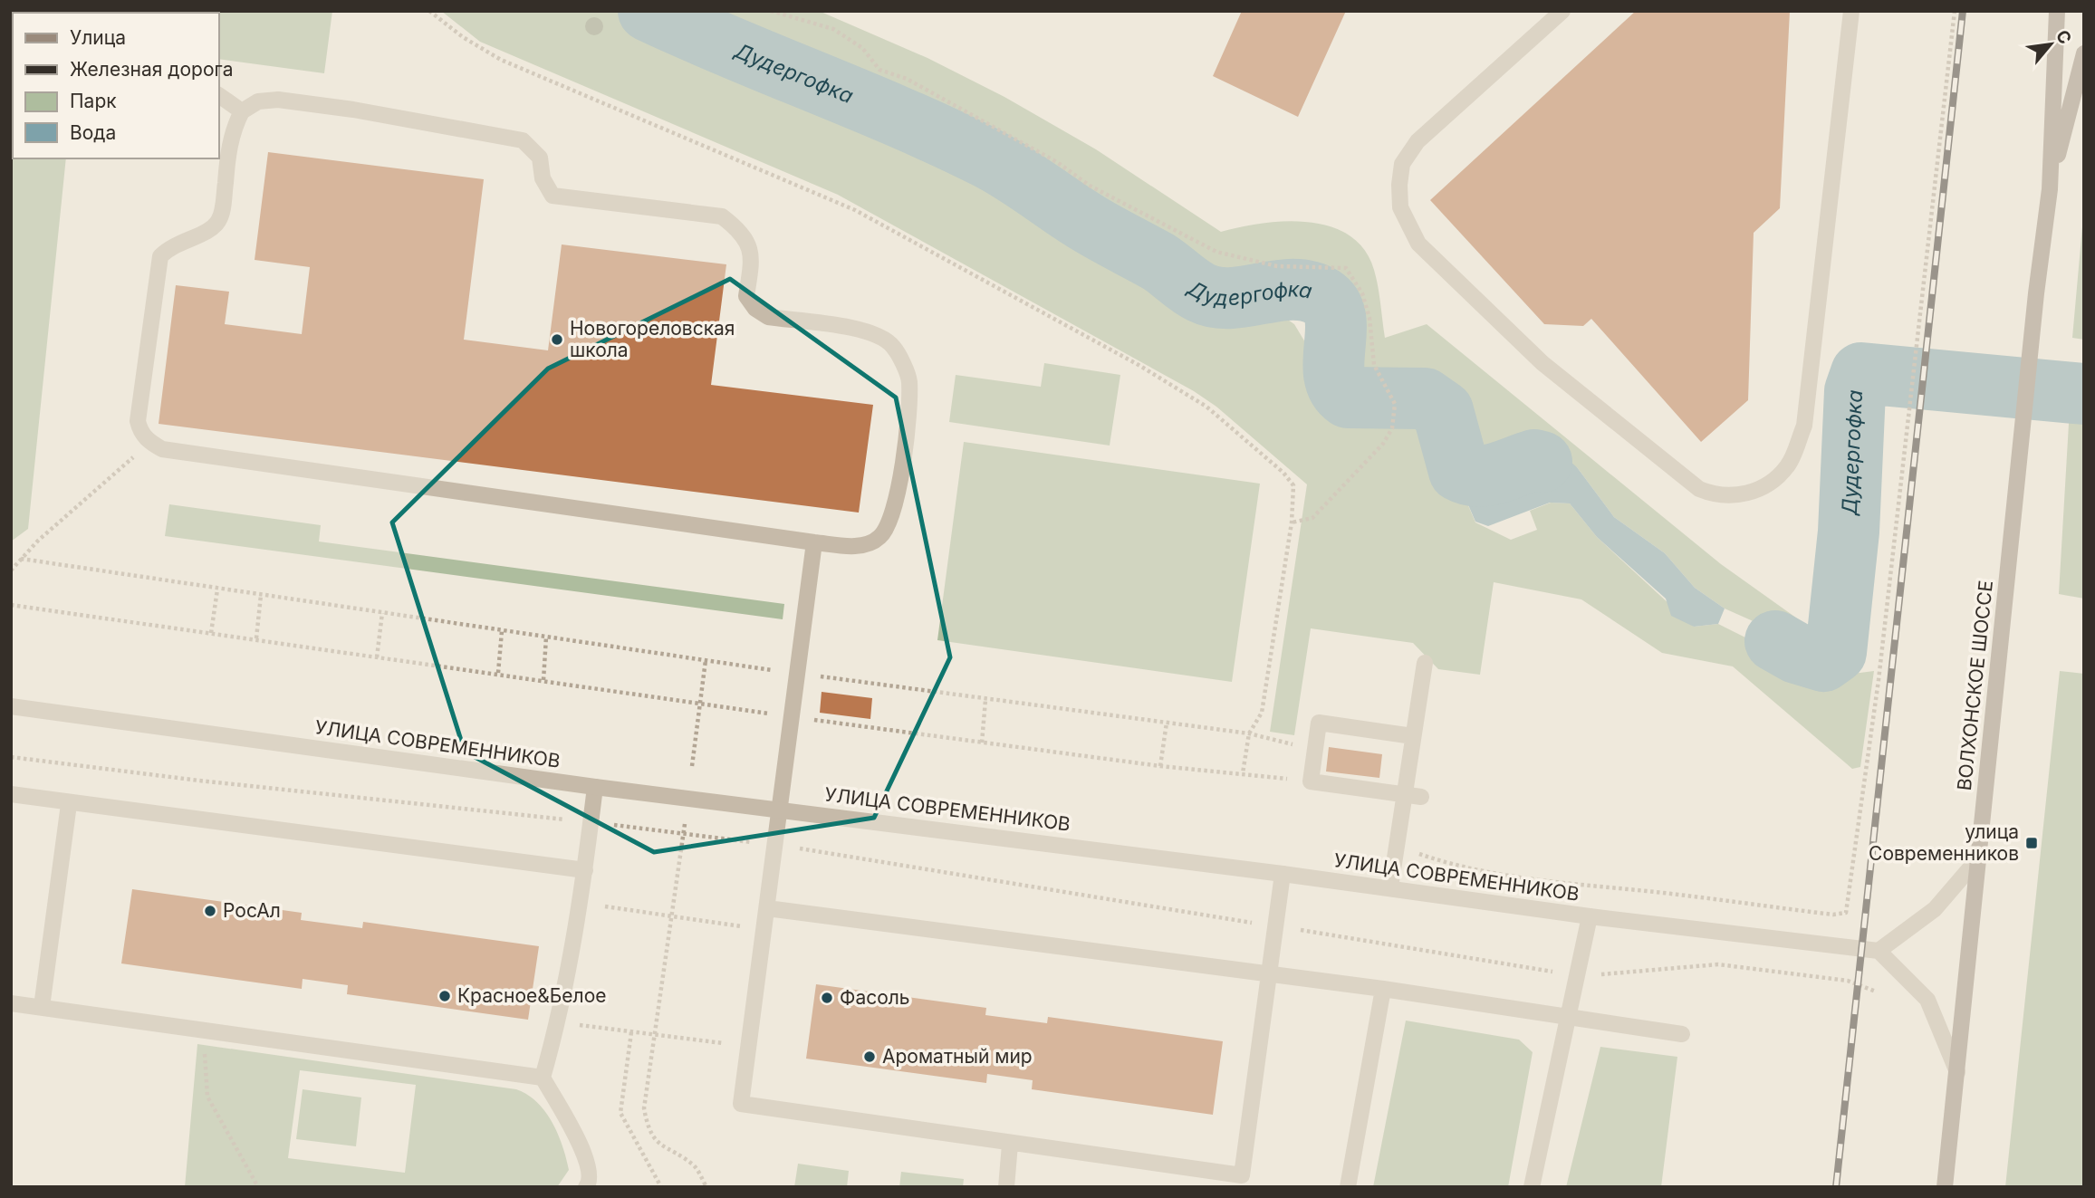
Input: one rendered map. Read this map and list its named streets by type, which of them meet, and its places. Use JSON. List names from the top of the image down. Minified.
{"streets":{"main road":["ВОЛХОНСКОЕ ШОССЕ"],"street":["УЛИЦА СОВРЕМЕННИКОВ"]},"water":["Дудергофка"],"places":{"other":["Новогореловская школа","РосАл","Красное&Белое","Фасоль","Ароматный мир"],"transit":["улица Современников"]},"legend":["Улица","Железная дорога","Парк","Вода"],"north":"top right"}
